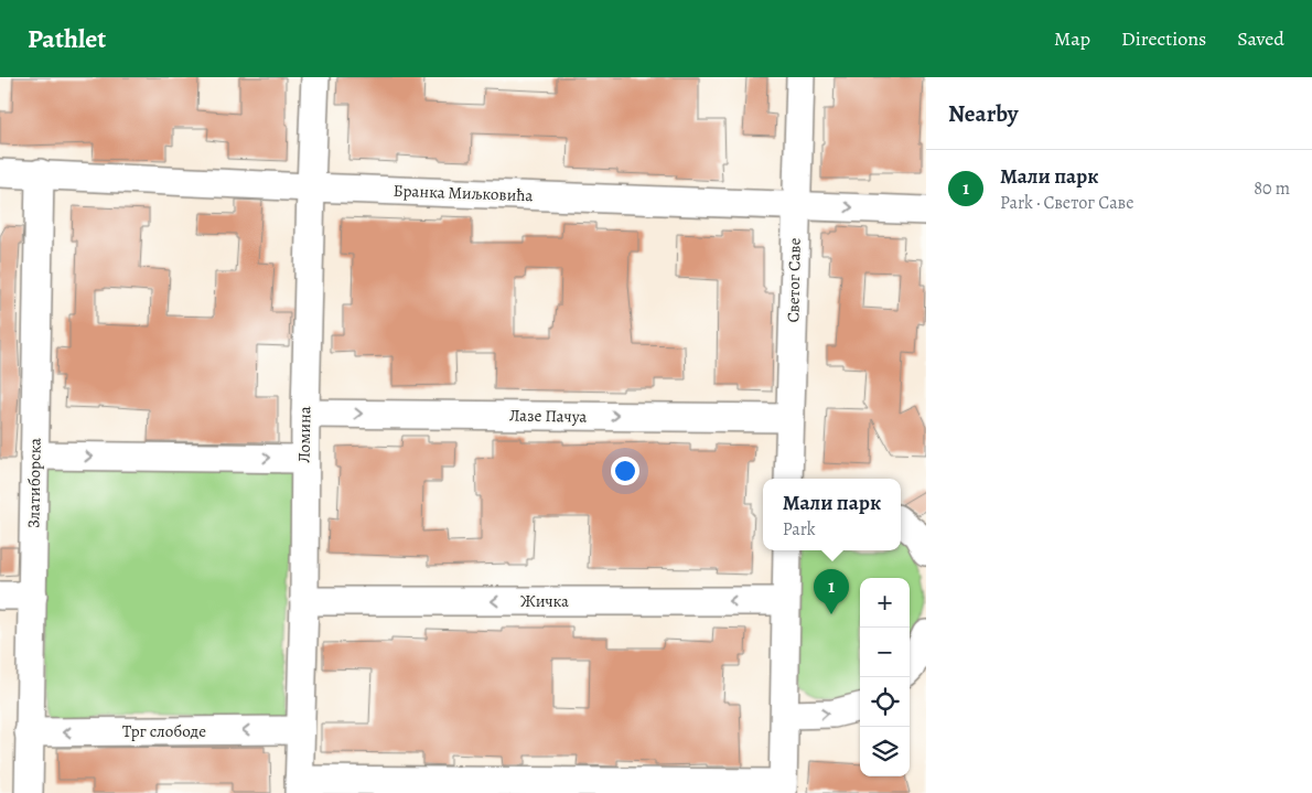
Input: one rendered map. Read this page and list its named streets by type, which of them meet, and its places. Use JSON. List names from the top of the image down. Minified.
{"streets":{"street":["Бранка Миљковића","Светог Саве","Лазе Пачуа","Ломина","Златиборска","Жичка","Трг слободе"]},"crossings":[["Бранка Миљковића","Светог Саве"],["Бранка Миљковића","Ломина"],["Бранка Миљковића","Златиборска"],["Светог Саве","Лазе Пачуа"],["Лазе Пачуа","Ломина"],["Ломина","Жичка"],["Ломина","Трг слободе"],["Златиборска","Трг слободе"]],"one_way":["Лазе Пачуа","Трг слободе"],"page":{"header":"Pathlet","nav":["Map","Directions","Saved"],"heading":"Nearby","list":[{"mark":"1","name":"Мали парк","note":"Park · Светог Саве","value":"80 m"}],"popup":["Мали парк","Park"],"pins":"1","map_buttons":["+","−"]}}
